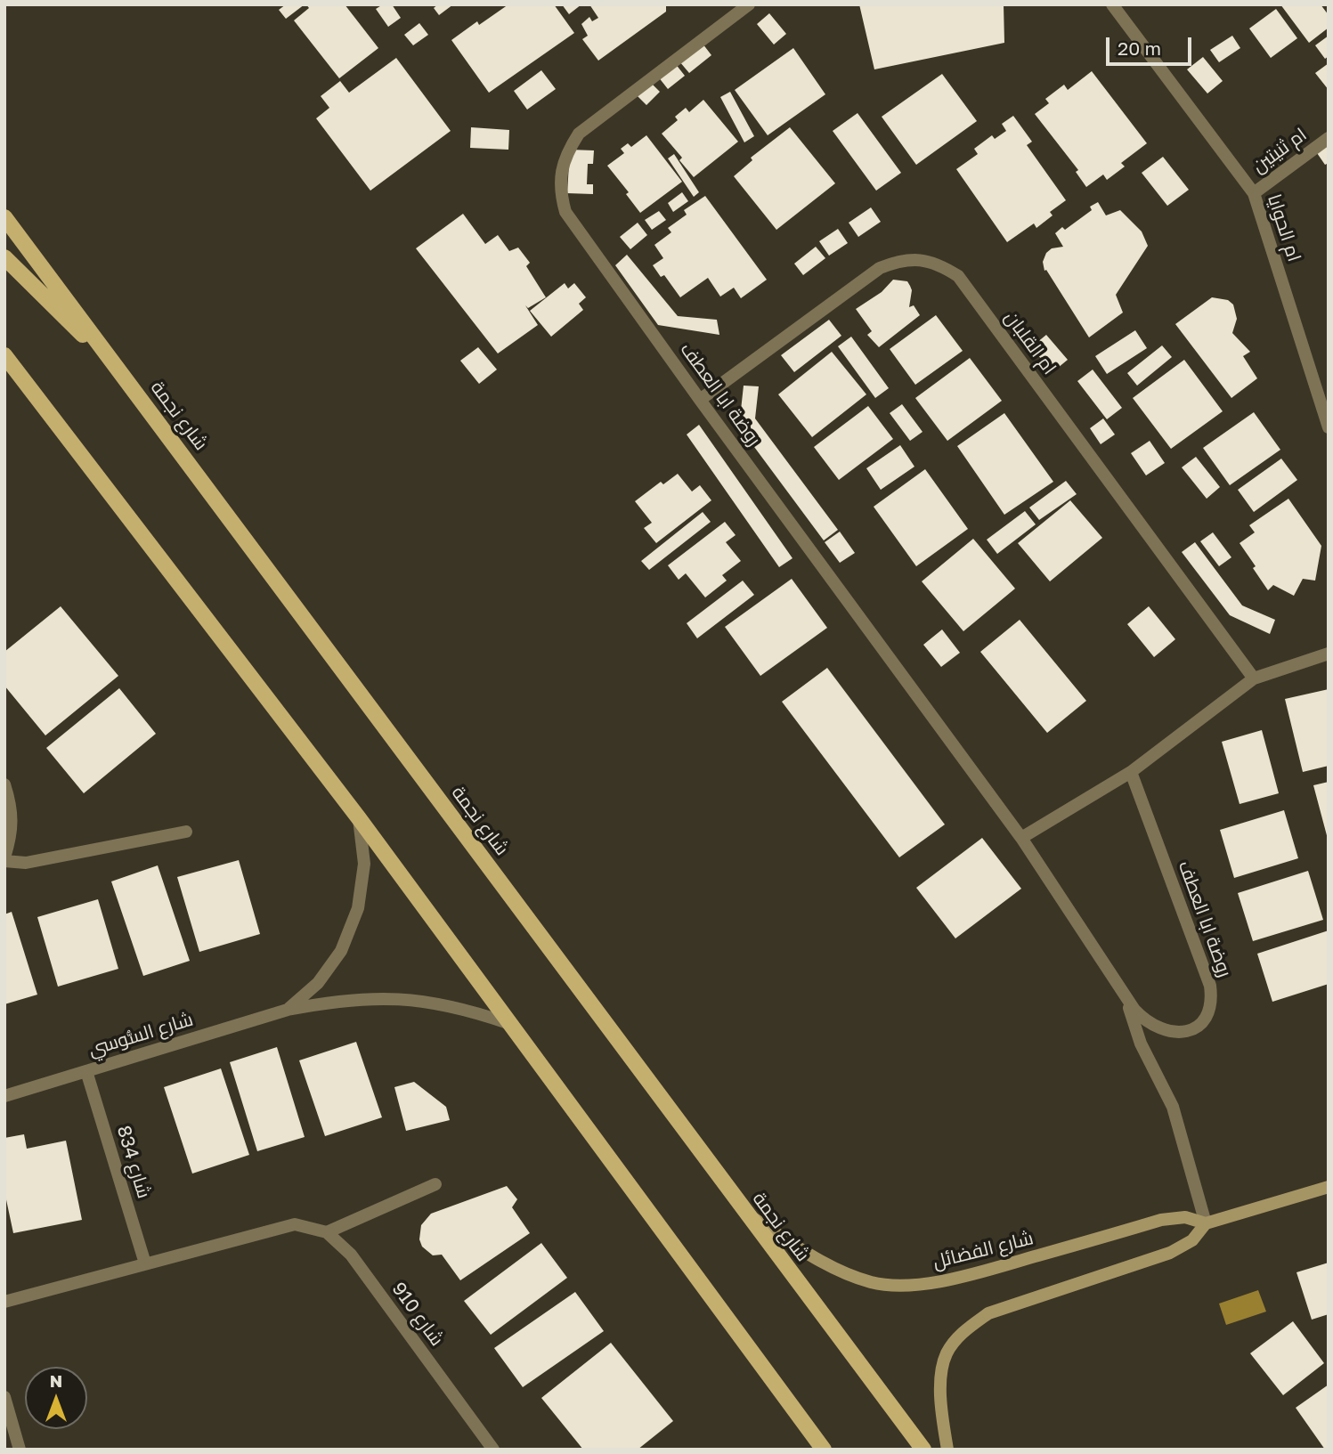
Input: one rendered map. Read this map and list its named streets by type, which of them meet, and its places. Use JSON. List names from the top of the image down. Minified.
{"streets":{"main road":["شارع نجمة"],"street":["ام ثنيتين","ام الحوايا","ام القلبان","روضة ابا العطف","شارع السُّوسي","شارع 834","شارع الفضائل","شارع 910"]},"crossings":[["ام ثنيتين","ام الحوايا"],["ام القلبان","روضة ابا العطف"],["شارع نجمة","شارع الفضائل"],["شارع السُّوسي","شارع 834"],["شارع 834","شارع 910"]],"scale_bar":"20 m","north":"top"}
